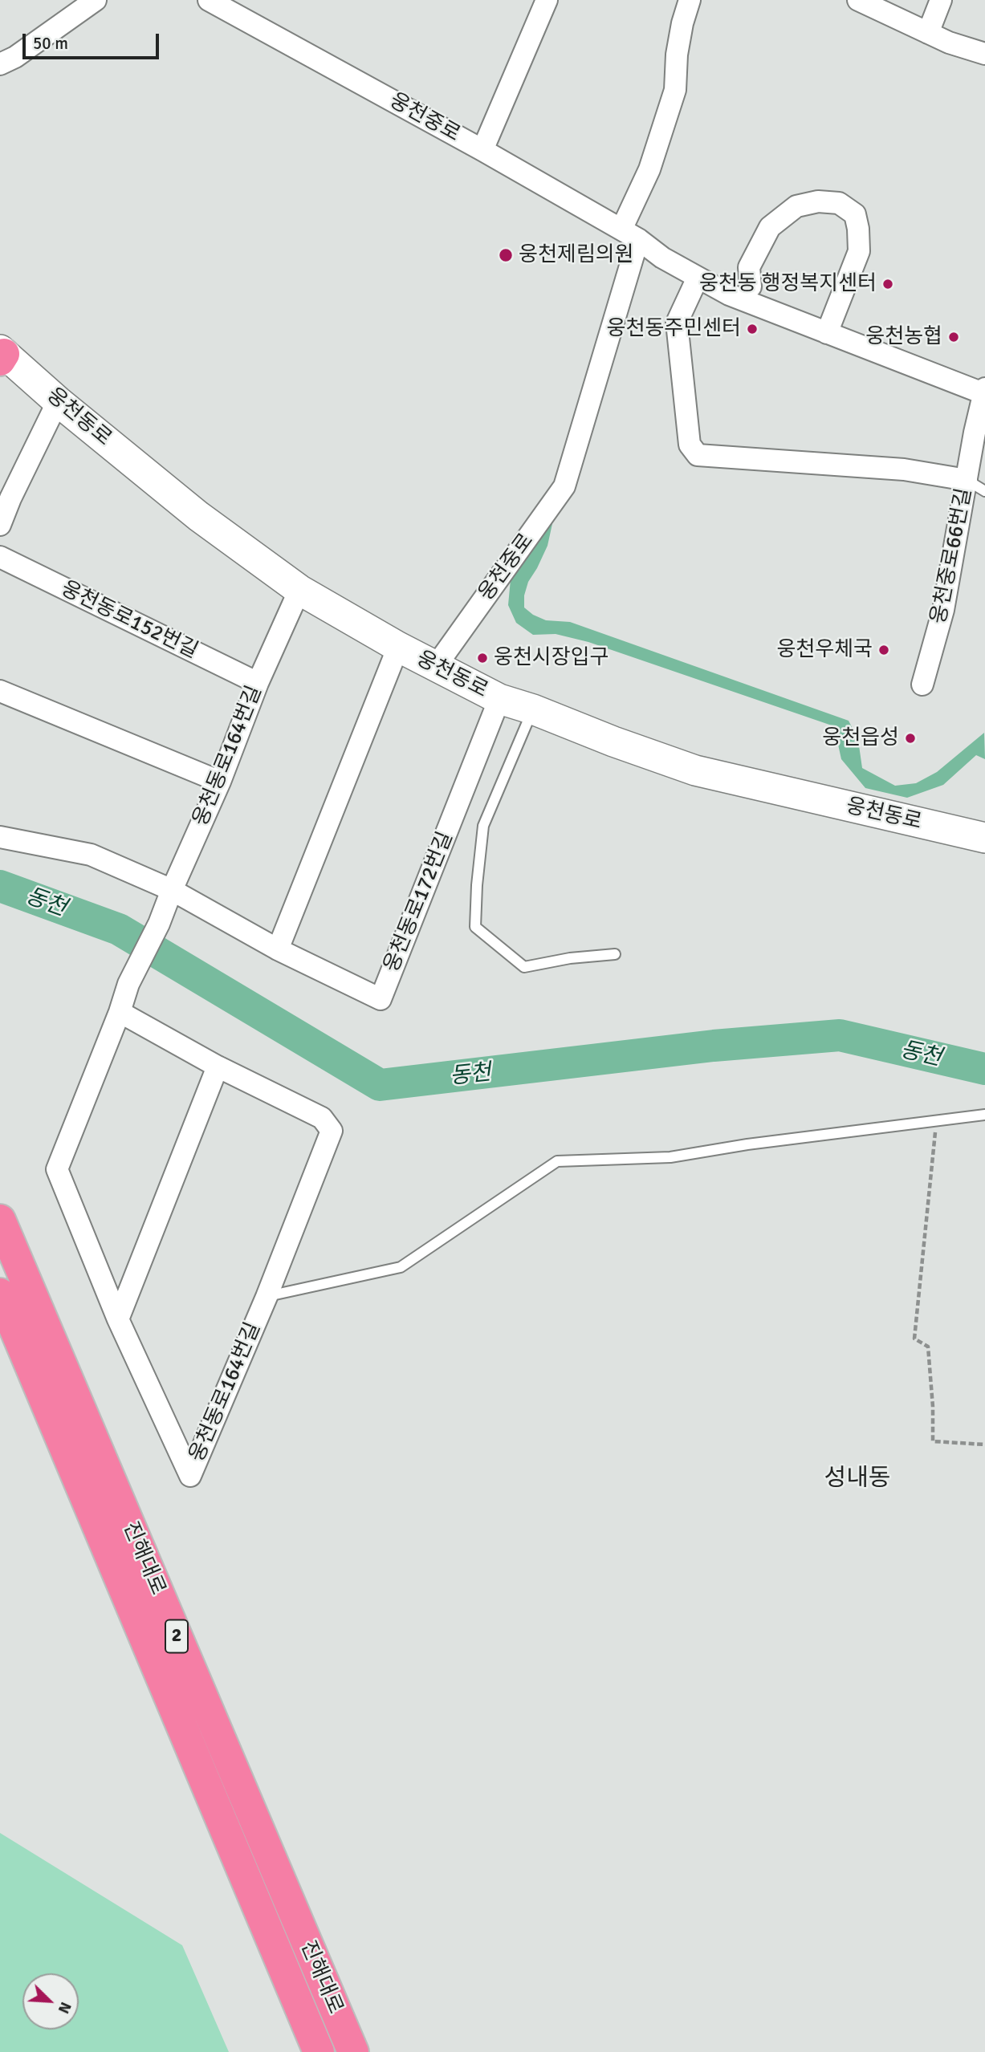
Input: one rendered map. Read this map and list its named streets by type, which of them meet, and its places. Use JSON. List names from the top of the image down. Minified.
{"streets":{"highway":["진해대로","2"],"main road":["웅천동로"],"street":["웅천중로","웅천중로66번길","웅천동로152번길","웅천동로164번길","웅천동로172번길"]},"crossings":[["웅천중로","웅천동로"],["웅천중로","웅천중로66번길"],["웅천동로","웅천동로164번길"],["웅천동로","웅천동로172번길"],["웅천동로152번길","웅천동로164번길"],["웅천동로164번길","웅천동로172번길"]],"districts":["성내동"],"water":["동천"],"places":["웅천제림의원","웅천동 행정복지센터","웅천동주민센터","웅천농협","웅천우체국","웅천시장입구","웅천읍성"],"scale_bar":"50 m","north":"bottom right"}
